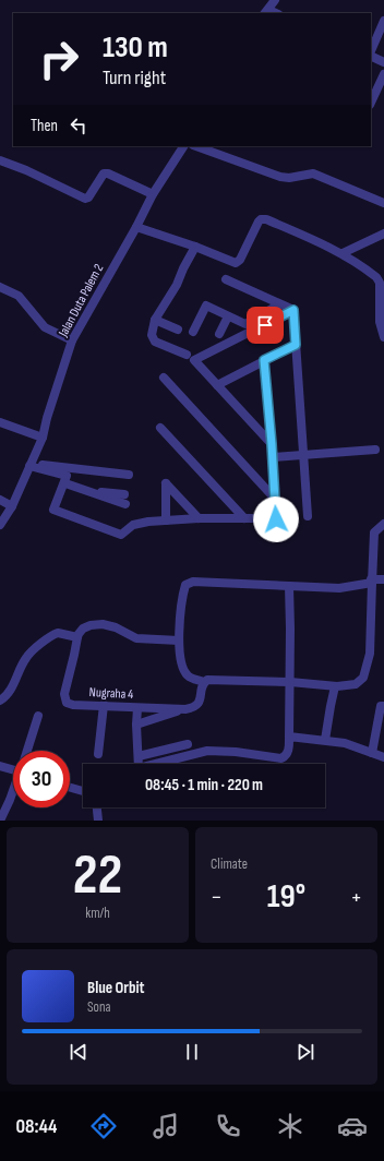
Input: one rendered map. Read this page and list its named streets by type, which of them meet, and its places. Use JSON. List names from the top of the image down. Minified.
{"streets":{"street":["Jalan Duta Palem 2","Nugraha 4"]},"page":{"turn":["130 m","Turn right"],"then":"Then","limit":"30","trip":"08:45 · 1 min · 220 m","tile":[["22","km/h"],"Climate"],"heat":["−","19°","+"],"song":["Blue Orbit","Sona"],"tabs":"08:44"}}
